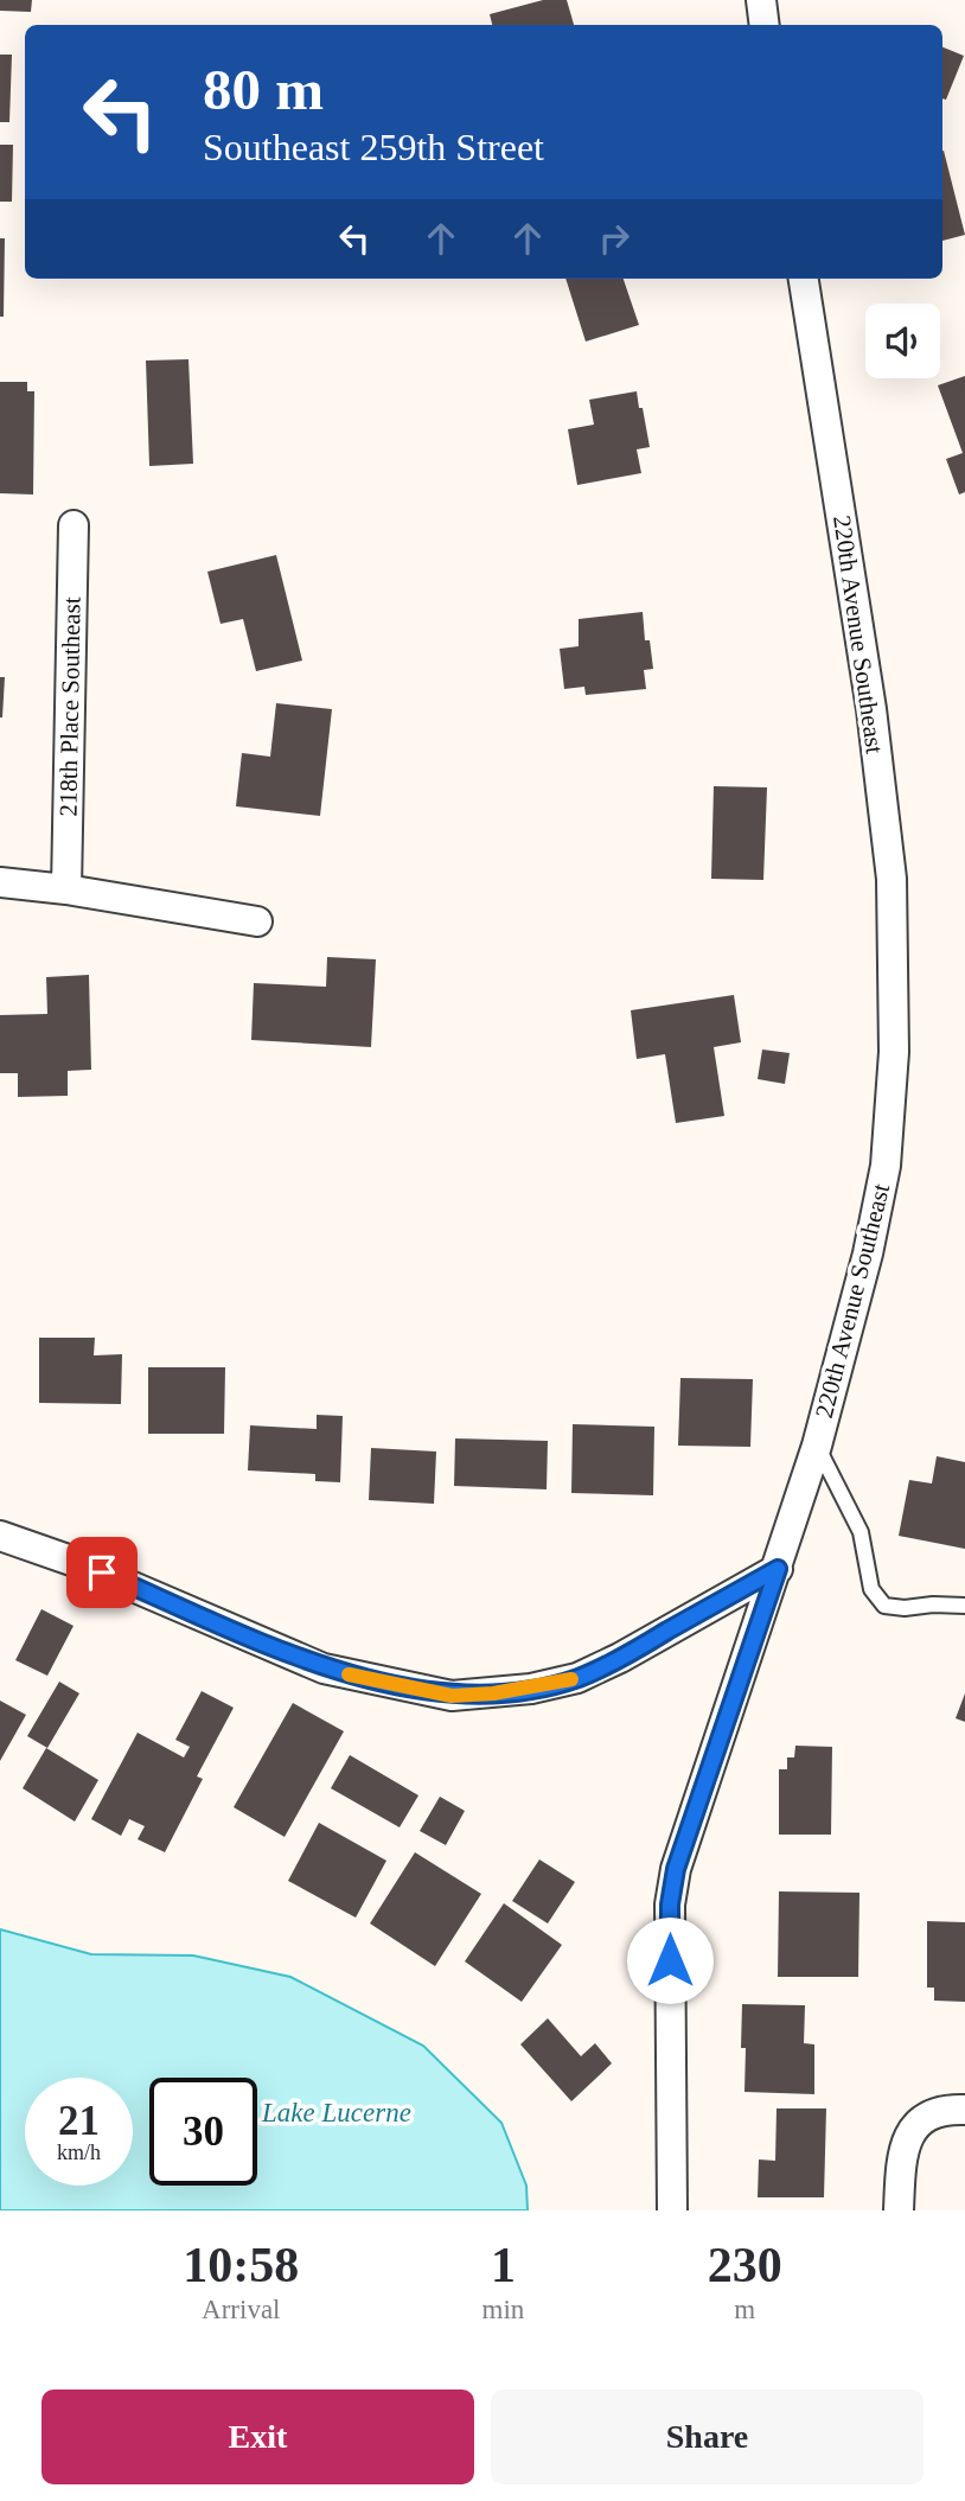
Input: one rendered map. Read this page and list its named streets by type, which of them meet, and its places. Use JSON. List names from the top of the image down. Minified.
{"streets":{"street":["220th Avenue Southeast","218th Place Southeast"]},"water":["Lake Lucerne"],"page":{"turn":["80 m","Southeast 259th Street"],"speed":"21 km/h","limit":"30","eta":["10:58","Arrival","1","min","230","m"],"buttons":["Exit","Share"]}}
